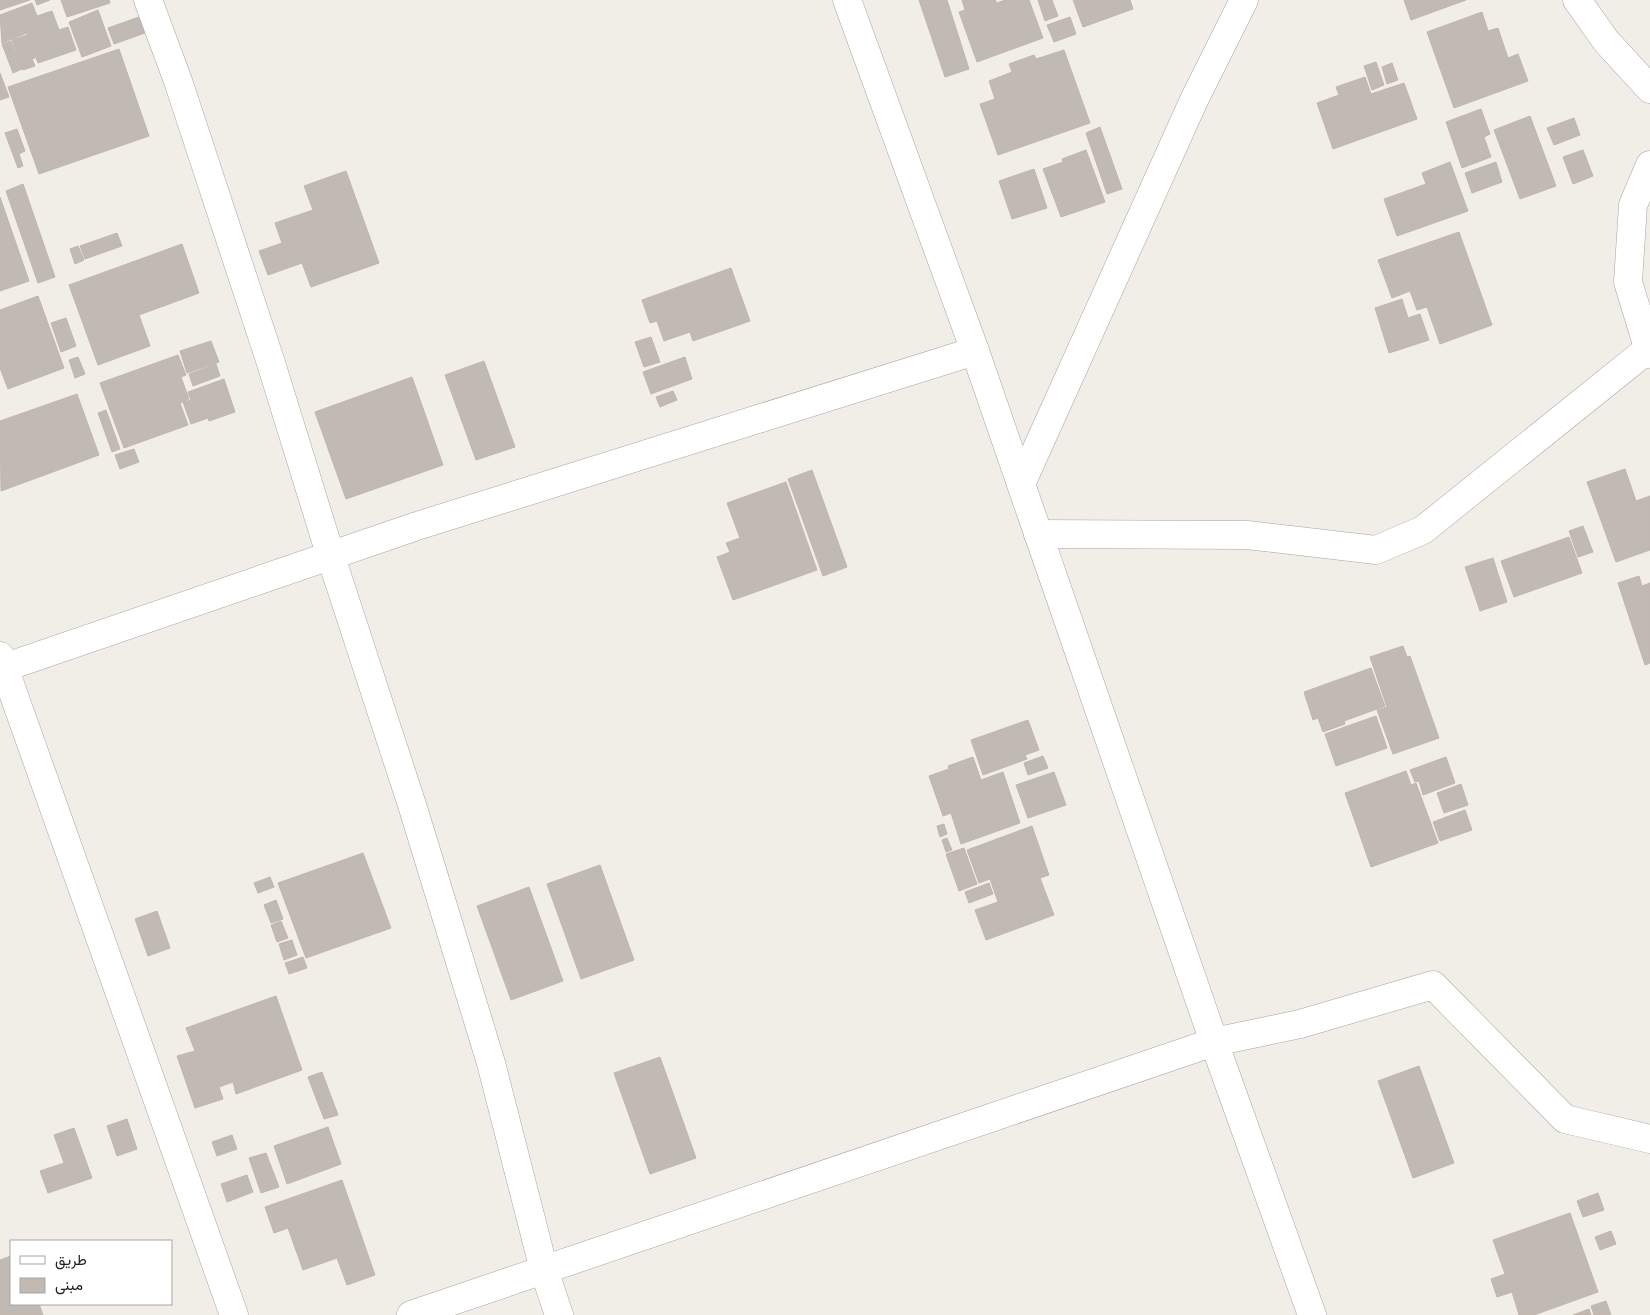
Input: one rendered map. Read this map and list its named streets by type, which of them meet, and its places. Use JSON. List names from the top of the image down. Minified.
{"legend":["طريق","مبنى"]}
